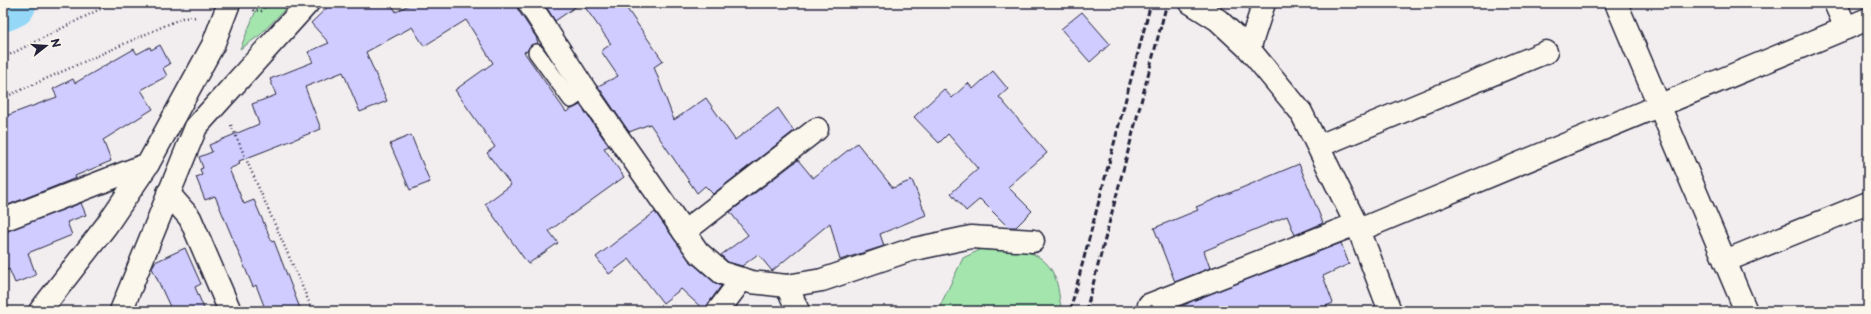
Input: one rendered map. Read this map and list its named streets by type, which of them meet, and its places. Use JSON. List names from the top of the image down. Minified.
{"north":"right"}
